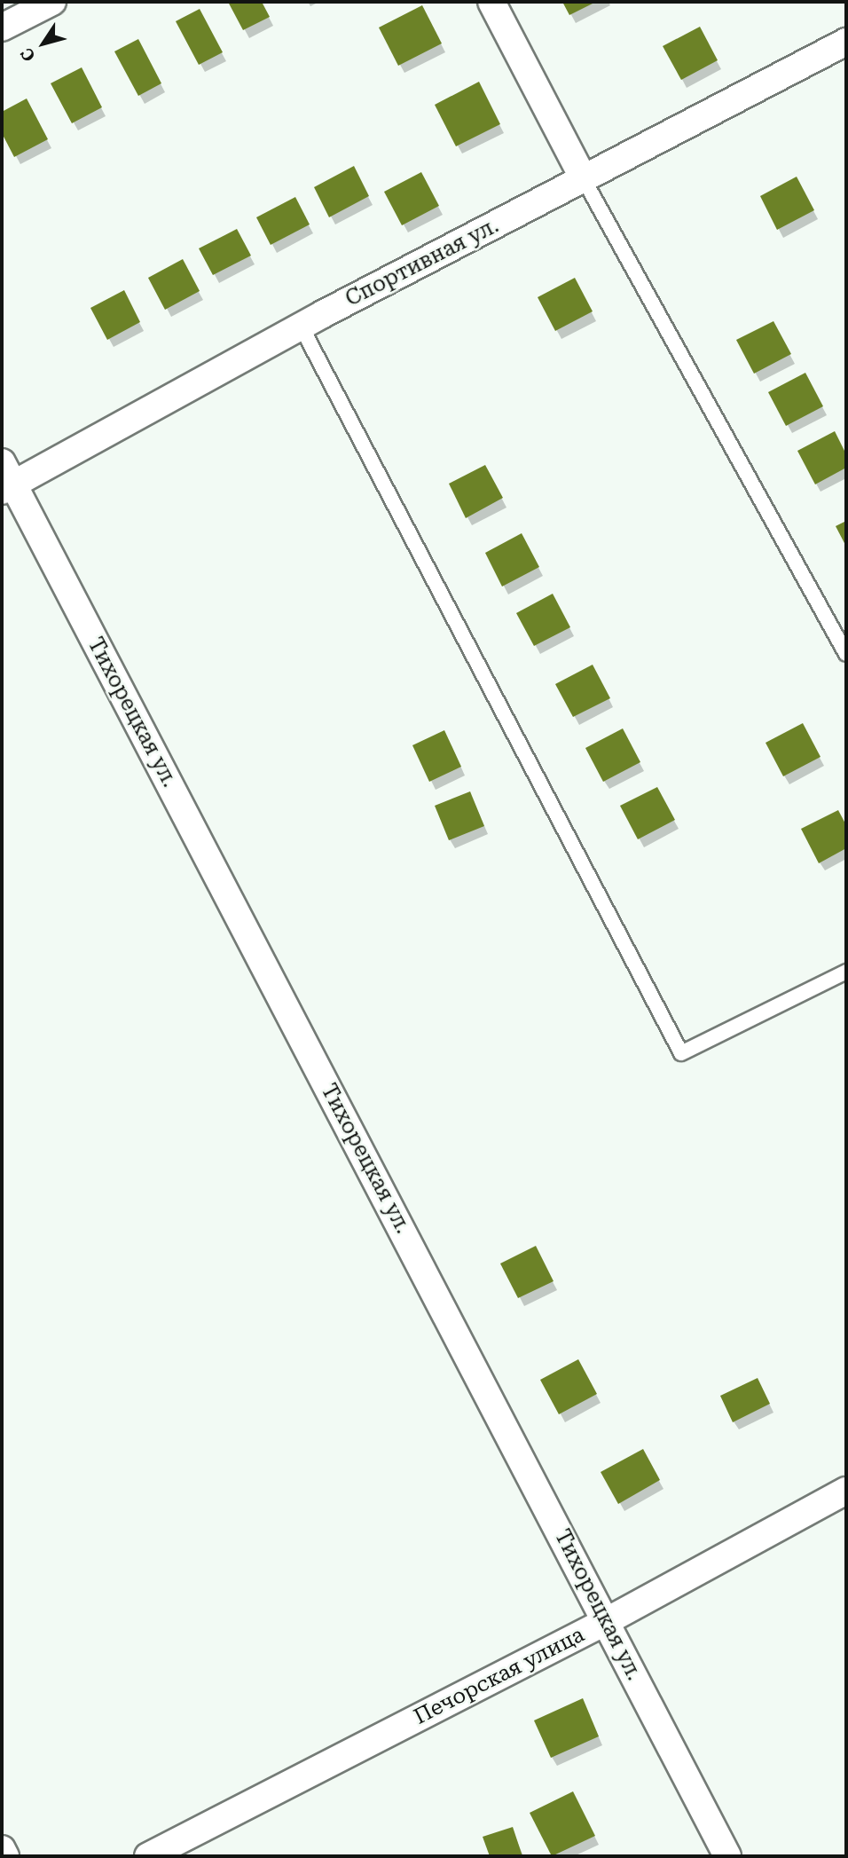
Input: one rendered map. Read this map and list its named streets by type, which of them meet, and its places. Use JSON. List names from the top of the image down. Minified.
{"streets":{"street":["Спортивная ул.","Тихорецкая ул.","Печорская улица"]},"crossings":[["Спортивная ул.","Тихорецкая ул."],["Тихорецкая ул.","Печорская улица"]],"north":"bottom left"}
